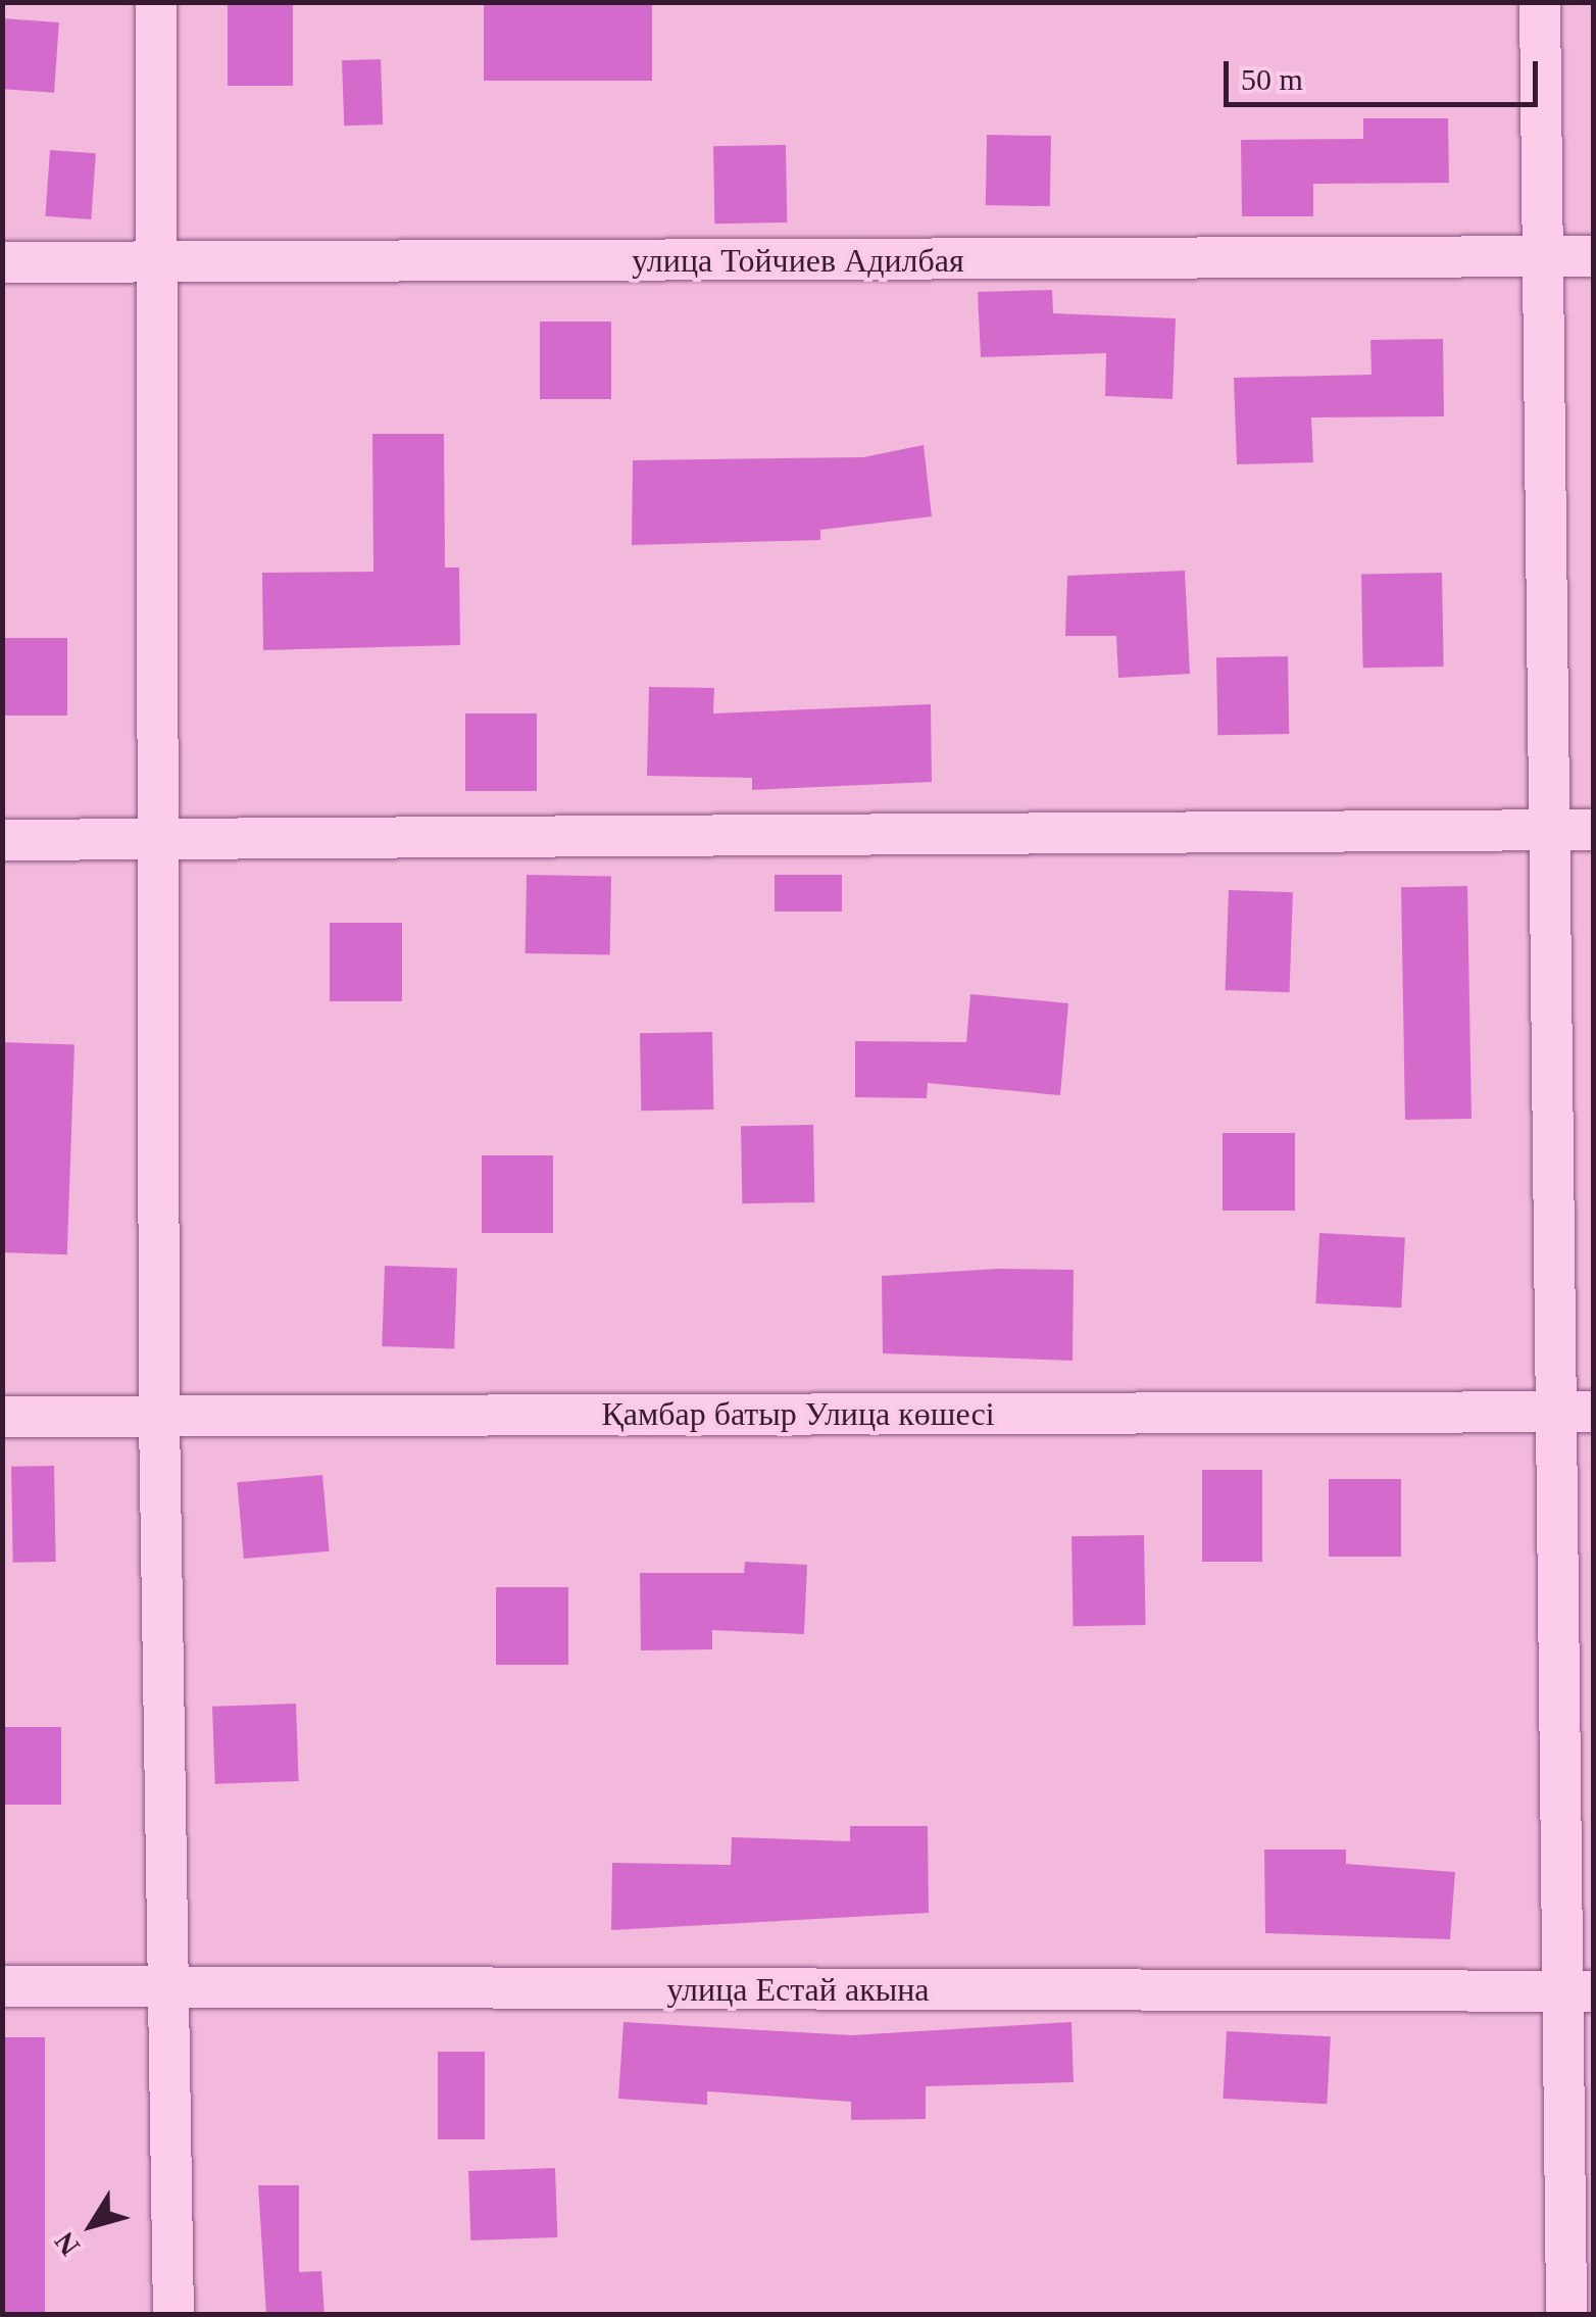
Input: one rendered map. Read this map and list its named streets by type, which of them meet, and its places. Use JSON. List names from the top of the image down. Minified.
{"streets":{"street":["улица Тойчиев Адилбая","Қамбар батыр Улица көшесі","улица Естай акына"]},"scale_bar":"50 m","north":"bottom left"}
